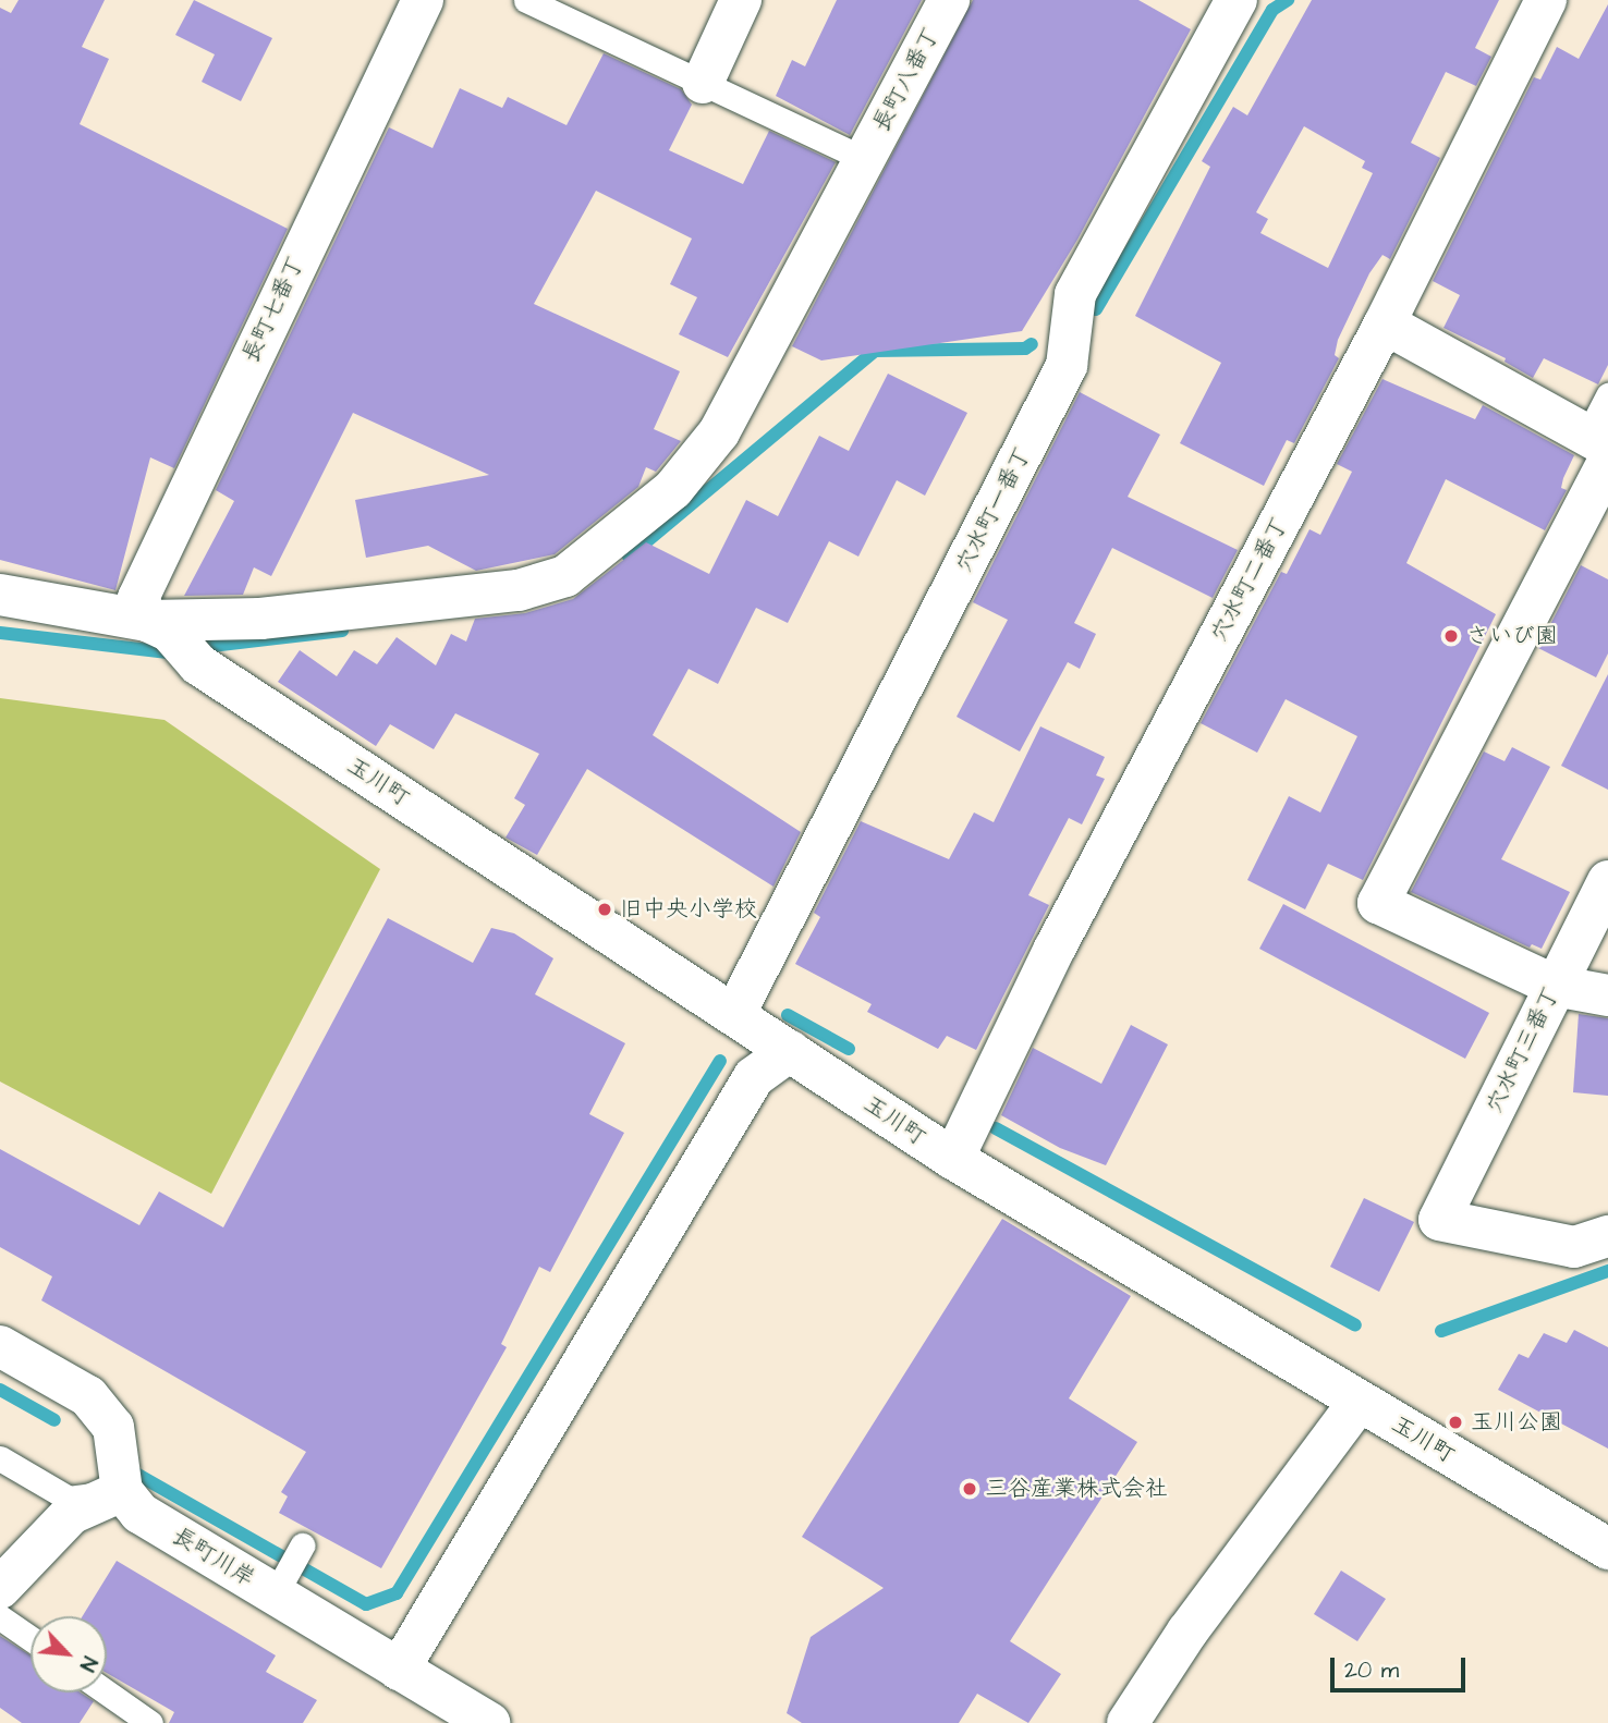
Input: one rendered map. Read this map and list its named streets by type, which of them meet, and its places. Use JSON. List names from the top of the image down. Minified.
{"streets":{"street":["長町八番丁","長町七番丁","穴水町一番丁","穴水町二番丁","玉川町","穴水町三番丁","長町川岸"]},"crossings":[["長町八番丁","長町七番丁"],["長町八番丁","玉川町"],["長町七番丁","玉川町"],["穴水町一番丁","玉川町"],["穴水町二番丁","玉川町"]],"places":["さいび園","旧中央小学校","玉川公園","三谷産業株式会社"],"scale_bar":"20 m","north":"bottom right"}
